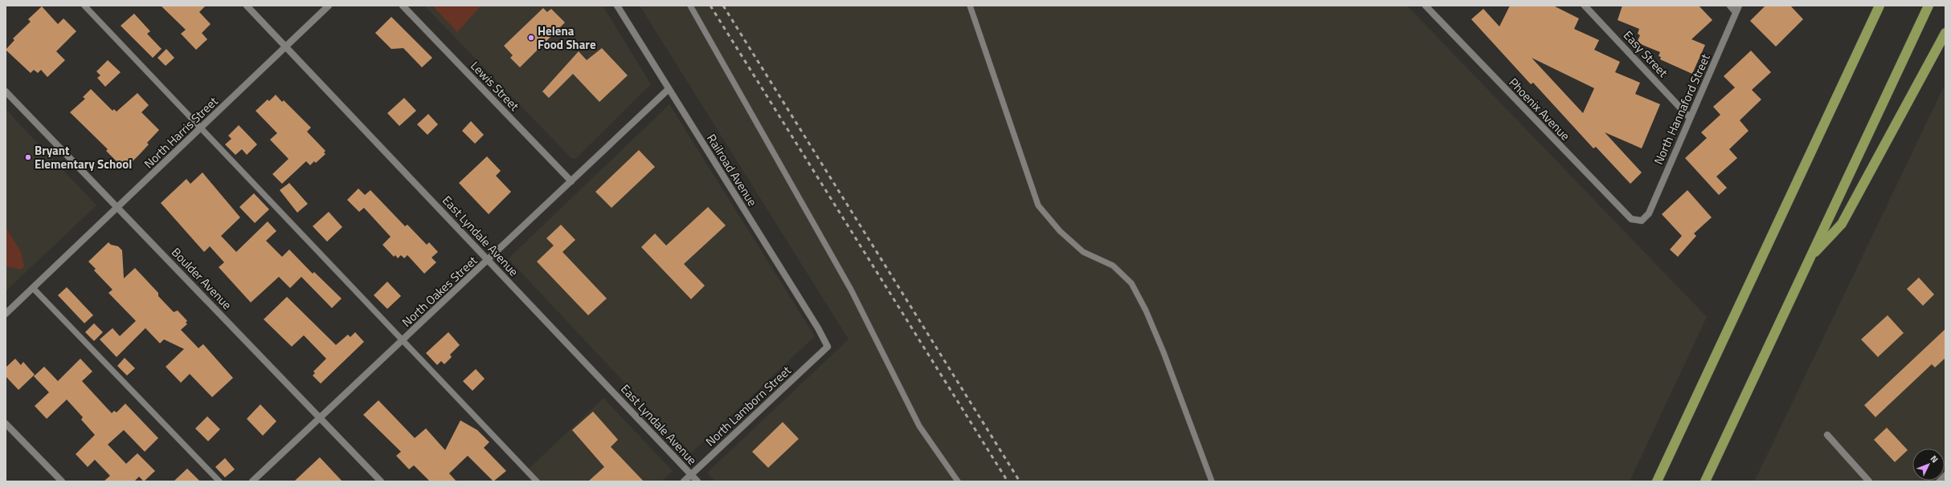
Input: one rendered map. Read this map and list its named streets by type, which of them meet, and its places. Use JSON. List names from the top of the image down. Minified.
{"streets":{"street":["Easy Street","Lewis Street","Phoenix Avenue","North Hannaford Street","North Harris Street","Railroad Avenue","East Lyndale Avenue","Boulder Avenue","North Oakes Street","North Lamborn Street"]},"crossings":[["Easy Street","North Hannaford Street"],["Lewis Street","North Oakes Street"],["Phoenix Avenue","North Hannaford Street"],["North Harris Street","East Lyndale Avenue"],["North Harris Street","Boulder Avenue"],["Railroad Avenue","North Oakes Street"],["Railroad Avenue","North Lamborn Street"],["East Lyndale Avenue","North Oakes Street"],["East Lyndale Avenue","North Lamborn Street"],["Boulder Avenue","North Oakes Street"]],"places":["Helena Food Share","Bryant Elementary School"],"north":"top right"}
